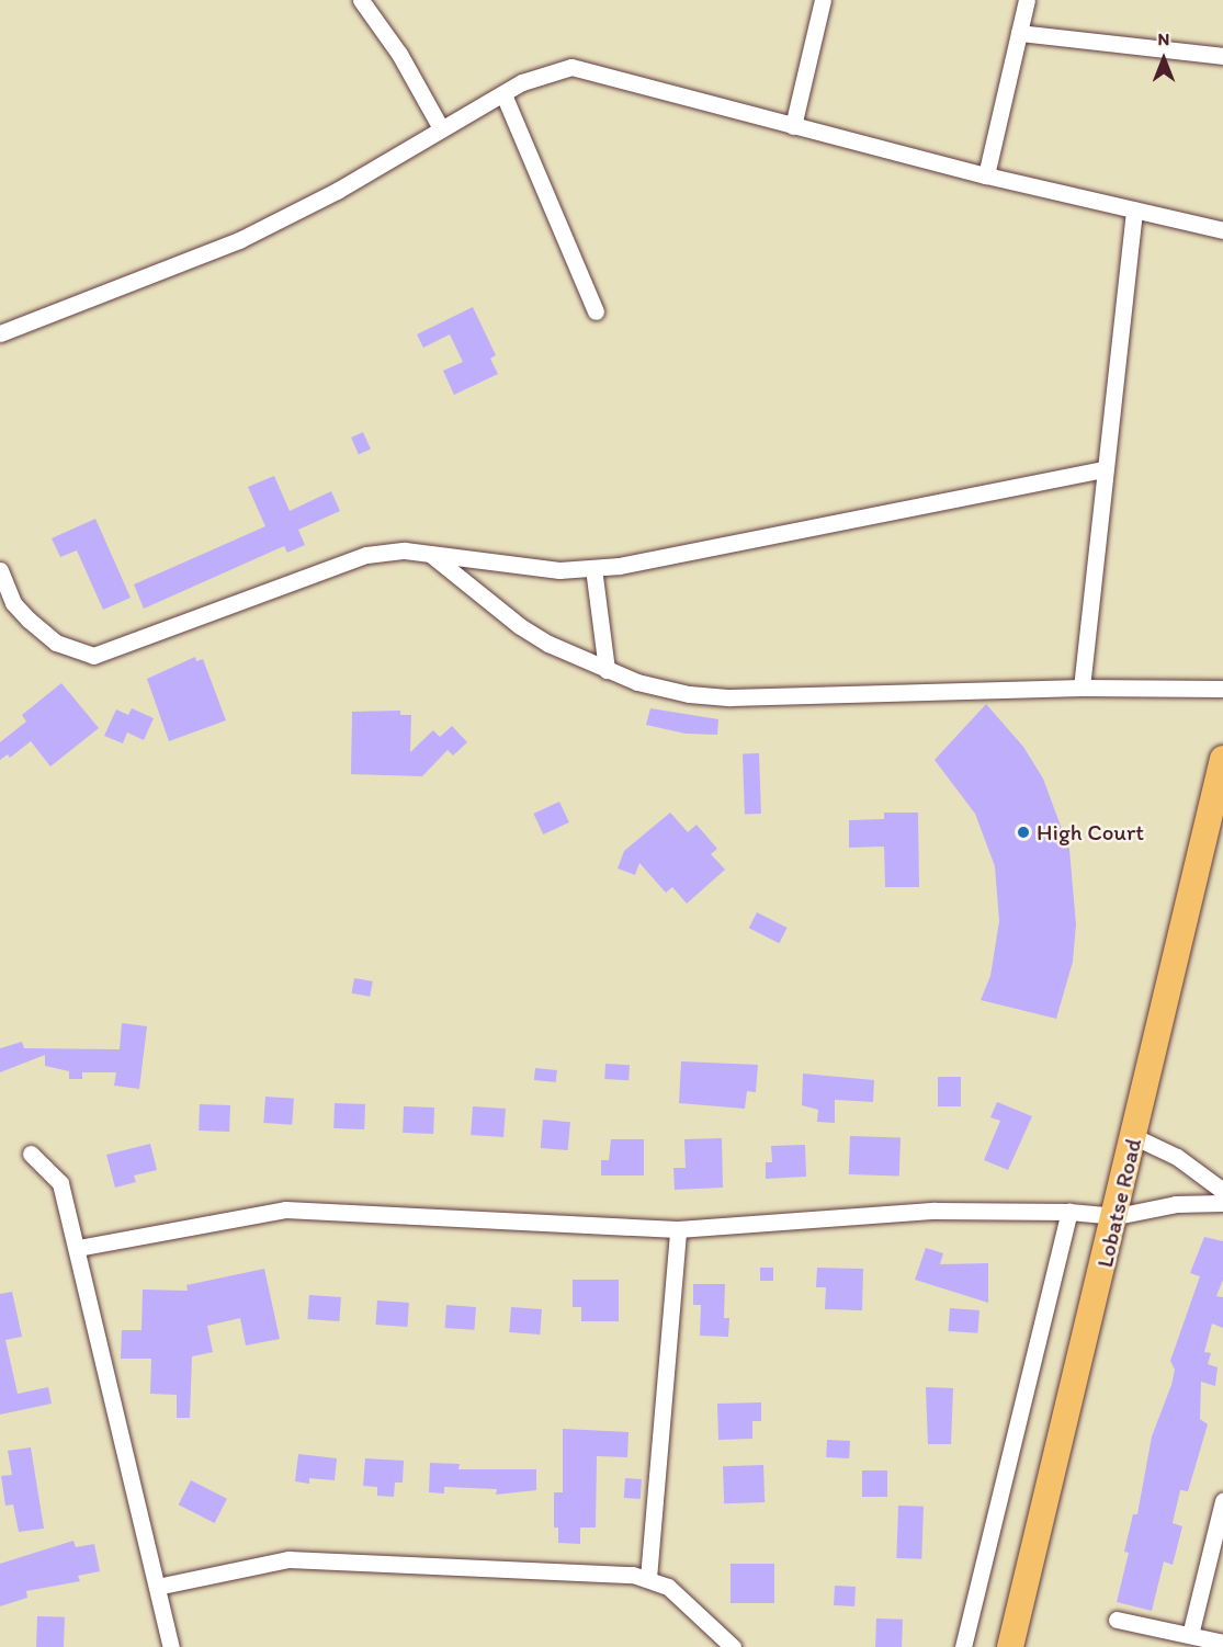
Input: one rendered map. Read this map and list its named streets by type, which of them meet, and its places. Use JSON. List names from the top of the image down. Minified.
{"streets":{"highway":["Lobatse Road"]},"places":["High Court"],"north":"top"}
